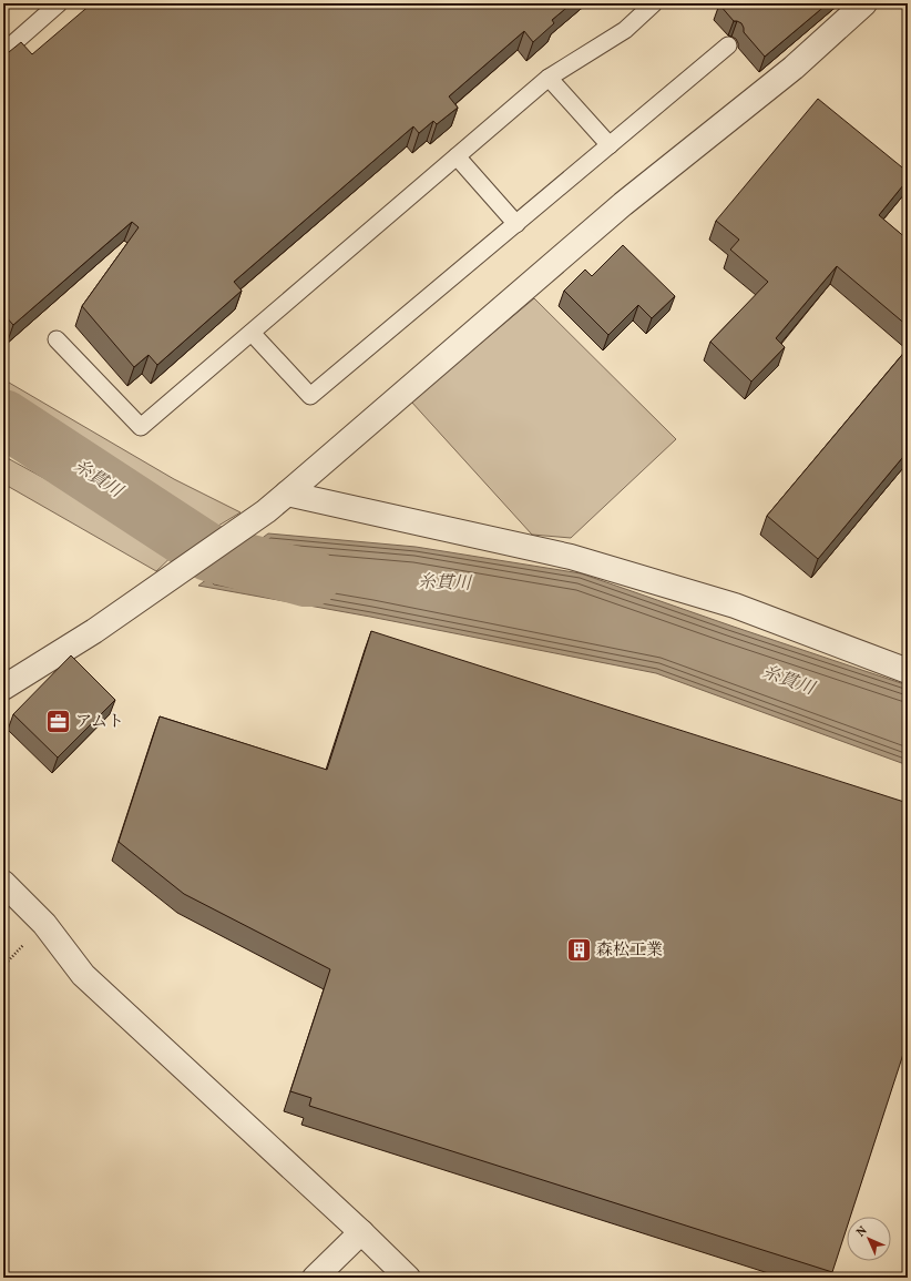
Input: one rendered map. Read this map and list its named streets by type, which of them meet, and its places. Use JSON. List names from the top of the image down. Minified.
{"water":["糸貫川"],"places":{"office":["アムト"],"building":["森松工業"]},"north":"top left"}
